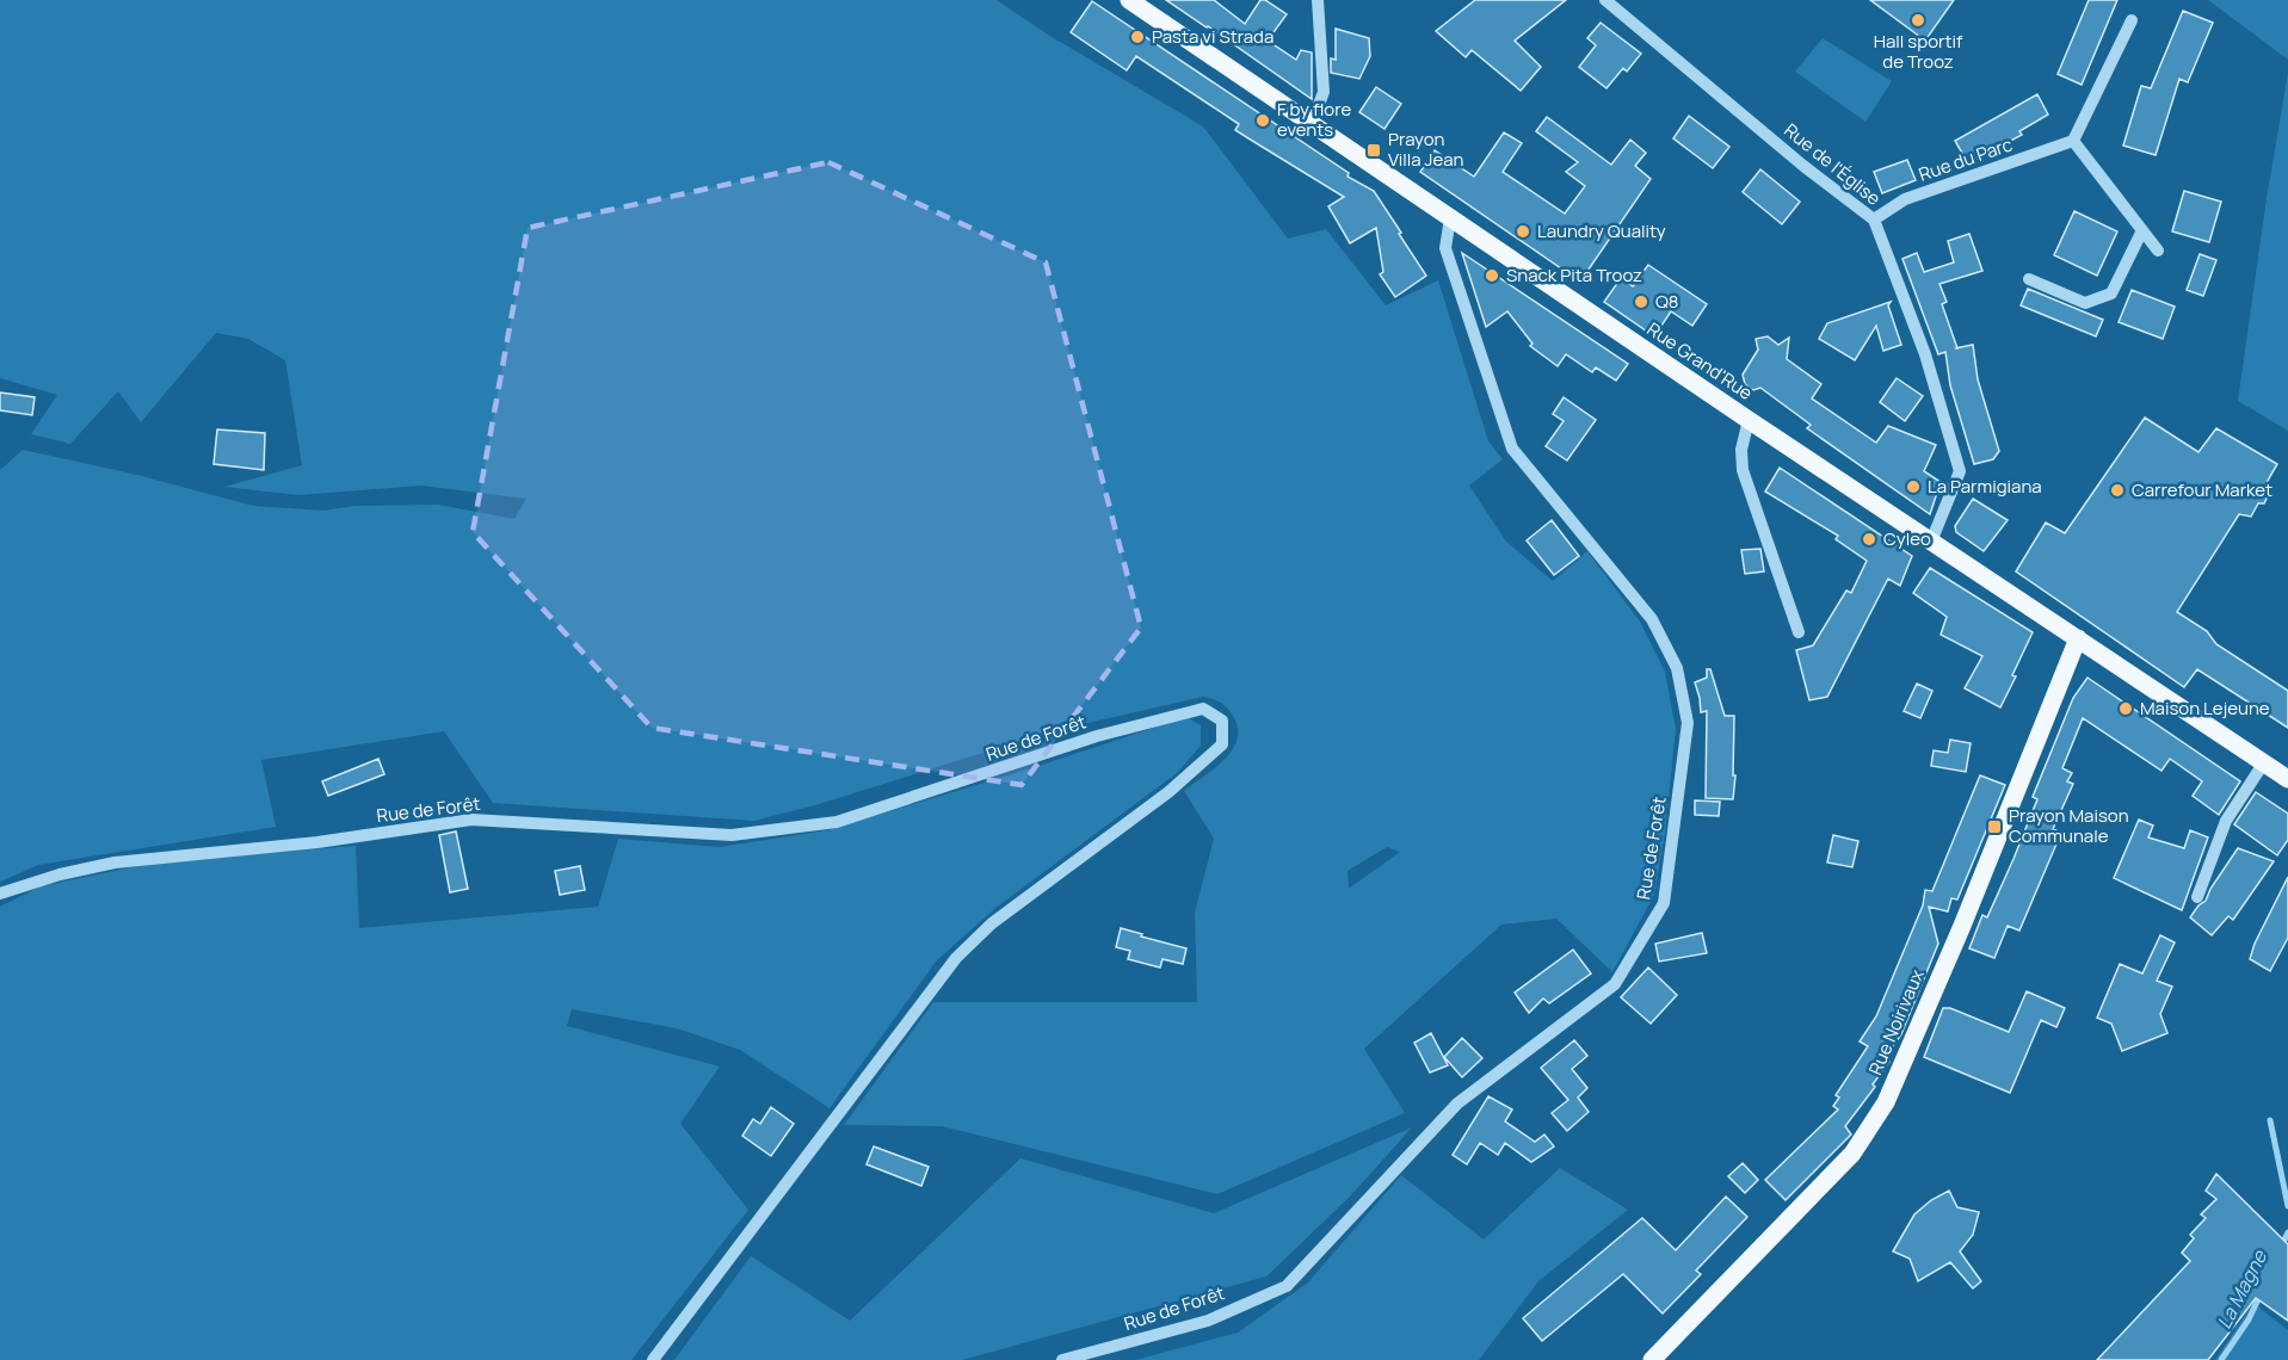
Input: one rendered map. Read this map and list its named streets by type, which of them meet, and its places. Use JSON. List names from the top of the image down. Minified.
{"streets":{"main road":["Rue Grand'Rue","Rue Noirivaux"],"street":["Rue du Parc","Rue de l'Église","Rue de Forêt"]},"crossings":[["Rue du Parc","Rue de l'Église"],["Rue de l'Église","Rue Grand'Rue"],["Rue Grand'Rue","Rue de Forêt"],["Rue Grand'Rue","Rue Noirivaux"]],"water":["La Magne"],"places":{"other":["Hall sportif de Trooz","Pasta vi Strada","F by flore events","Laundry Quality","Snack Pita Trooz","Q8","La Parmigiana","Carrefour Market","Cyleo","Maison Lejeune"],"transit":["Prayon Villa Jean","Prayon Maison Communale"]}}
